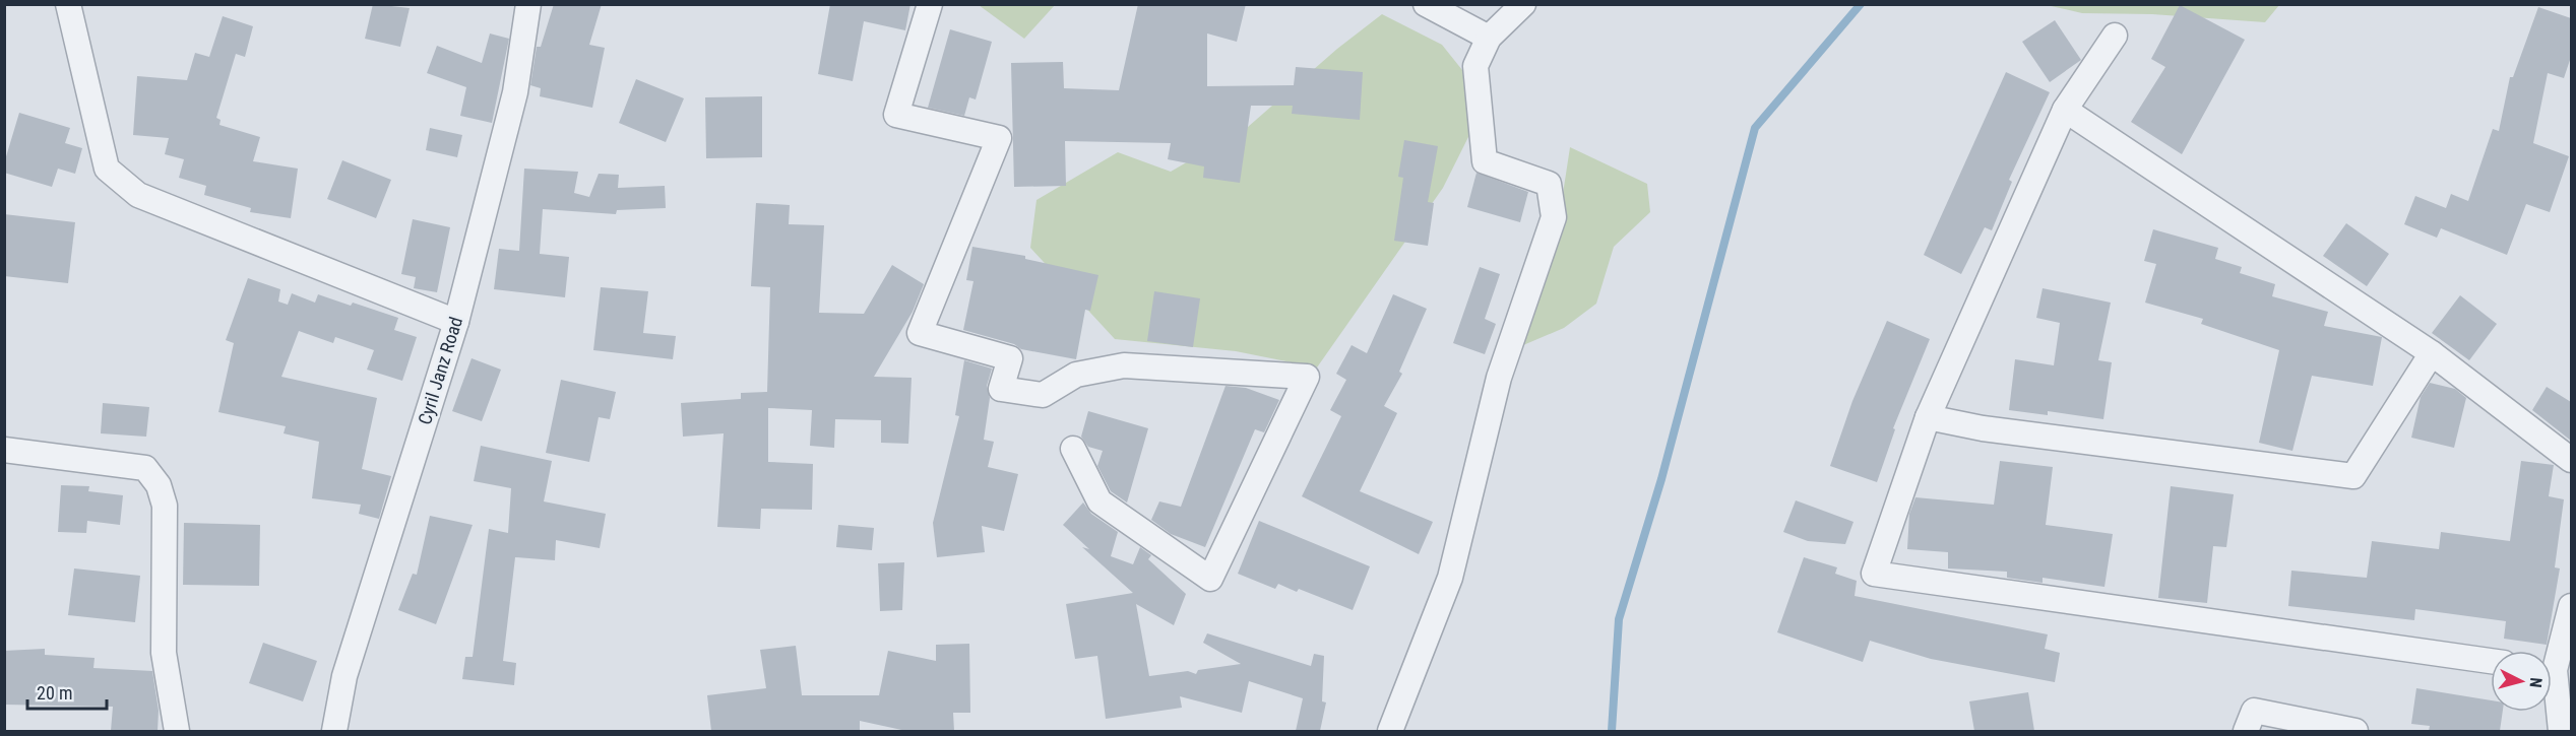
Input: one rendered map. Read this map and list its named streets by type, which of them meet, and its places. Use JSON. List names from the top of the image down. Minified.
{"streets":{"street":["Cyril Janz Road"]},"scale_bar":"20 m","north":"right"}
